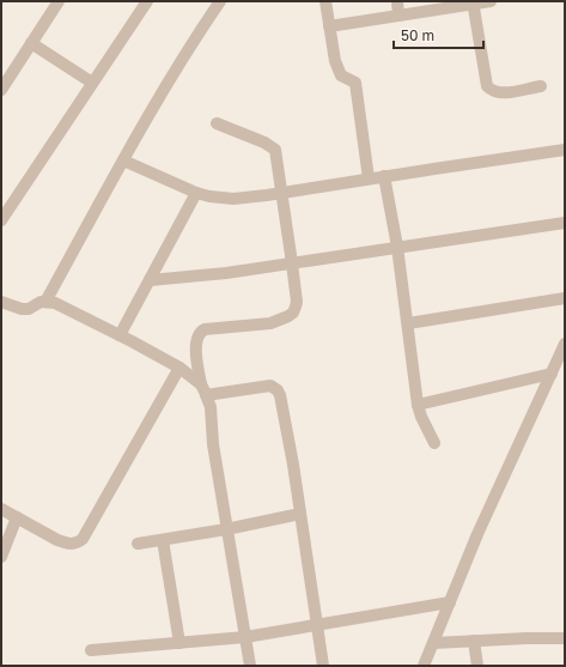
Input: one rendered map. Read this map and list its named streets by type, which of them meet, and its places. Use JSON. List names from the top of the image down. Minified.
{"scale_bar":"50 m"}
